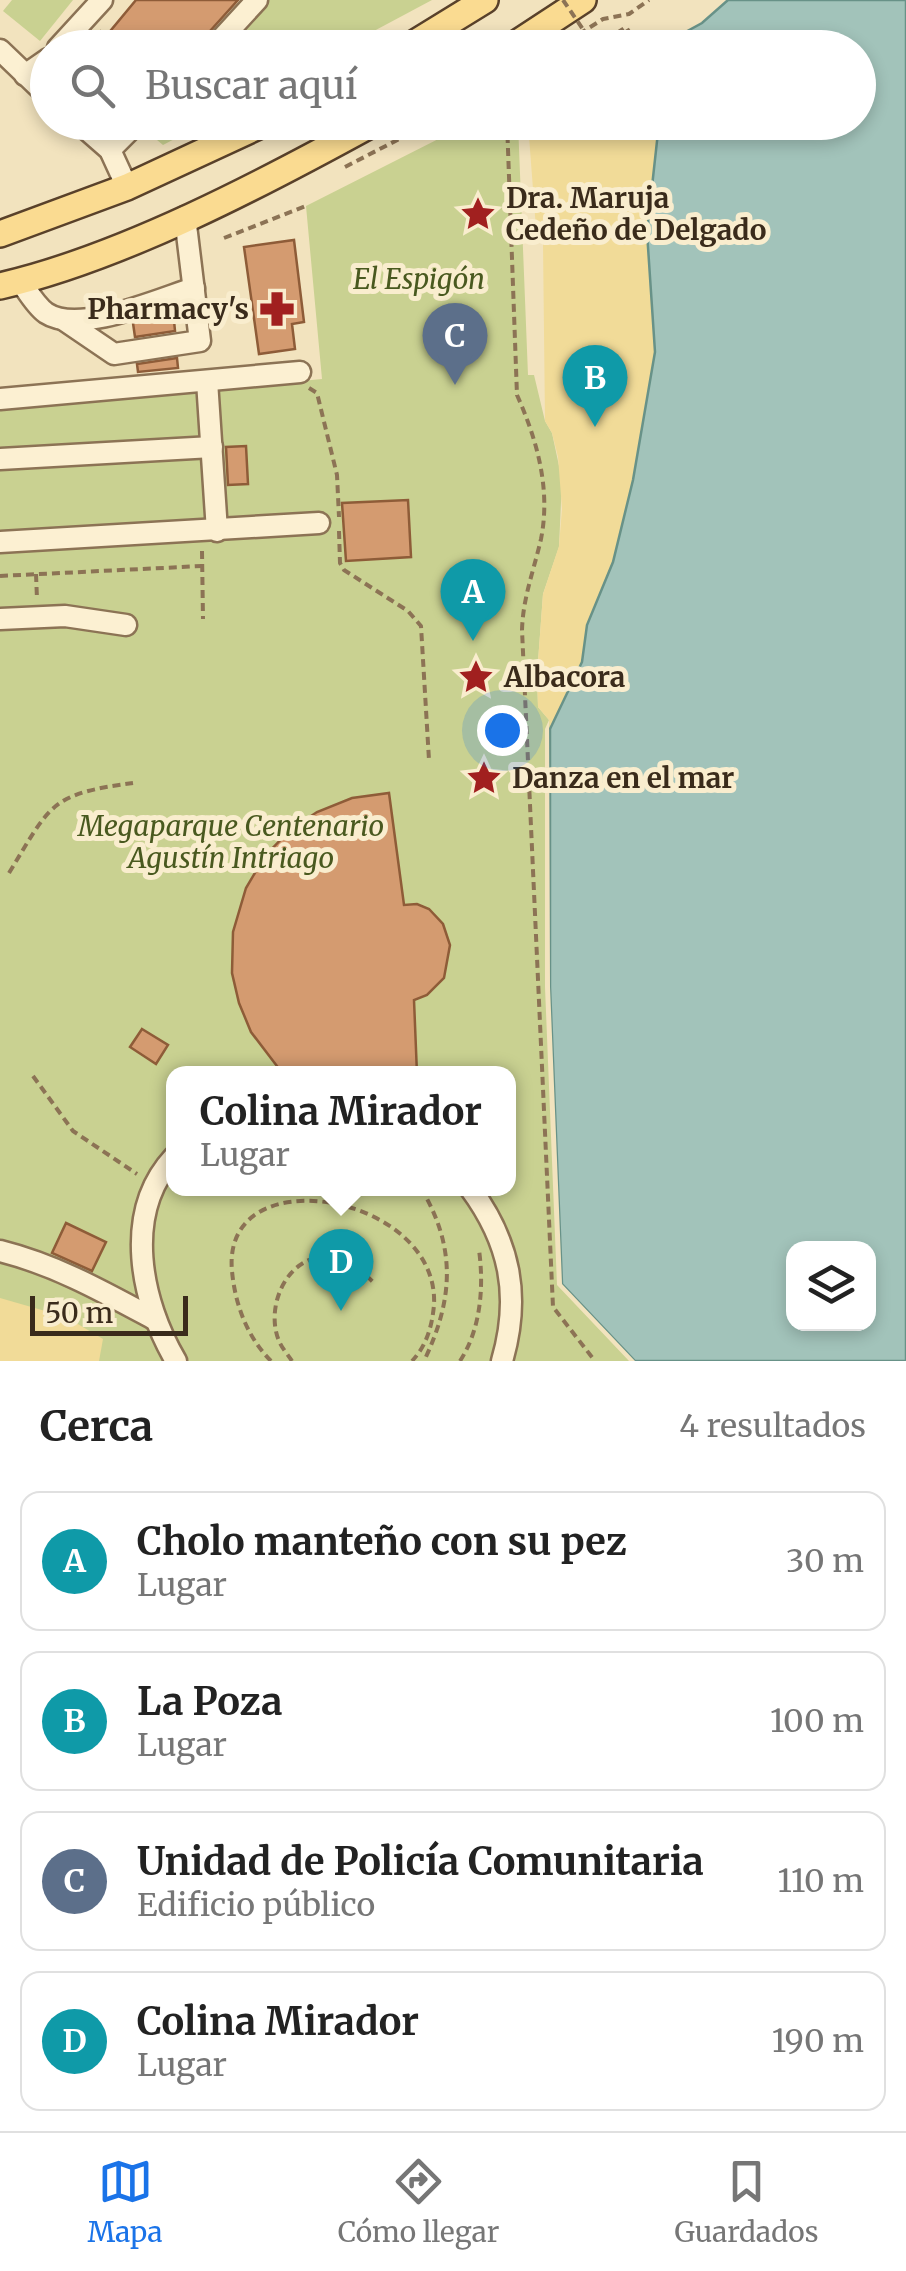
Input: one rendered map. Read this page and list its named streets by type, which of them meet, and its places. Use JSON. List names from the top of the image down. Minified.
{"parks":["El Espigón","Megaparque Centenario Agustín Intriago"],"places":{"place":["Dra. Maruja Cedeño de Delgado","Albacora","Danza en el mar"],"pharmacy":["Pharmacy's"]},"scale_bar":"50 m","page":{"search":"Buscar aquí","pins":["C","B","A","D"],"popup":["Colina Mirador","Lugar"],"scale":"50 m","heading":["Cerca","4 resultados"],"list":[{"mark":"A","name":"Cholo manteño con su pez","note":"Lugar","value":"30 m"},{"mark":"B","name":"La Poza","note":"Lugar","value":"100 m"},{"mark":"C","name":"Unidad de Policía Comunitaria","note":"Edificio público","value":"110 m"},{"mark":"D","name":"Colina Mirador","note":"Lugar","value":"190 m"}],"nav":["Mapa","Cómo llegar","Guardados"]}}
